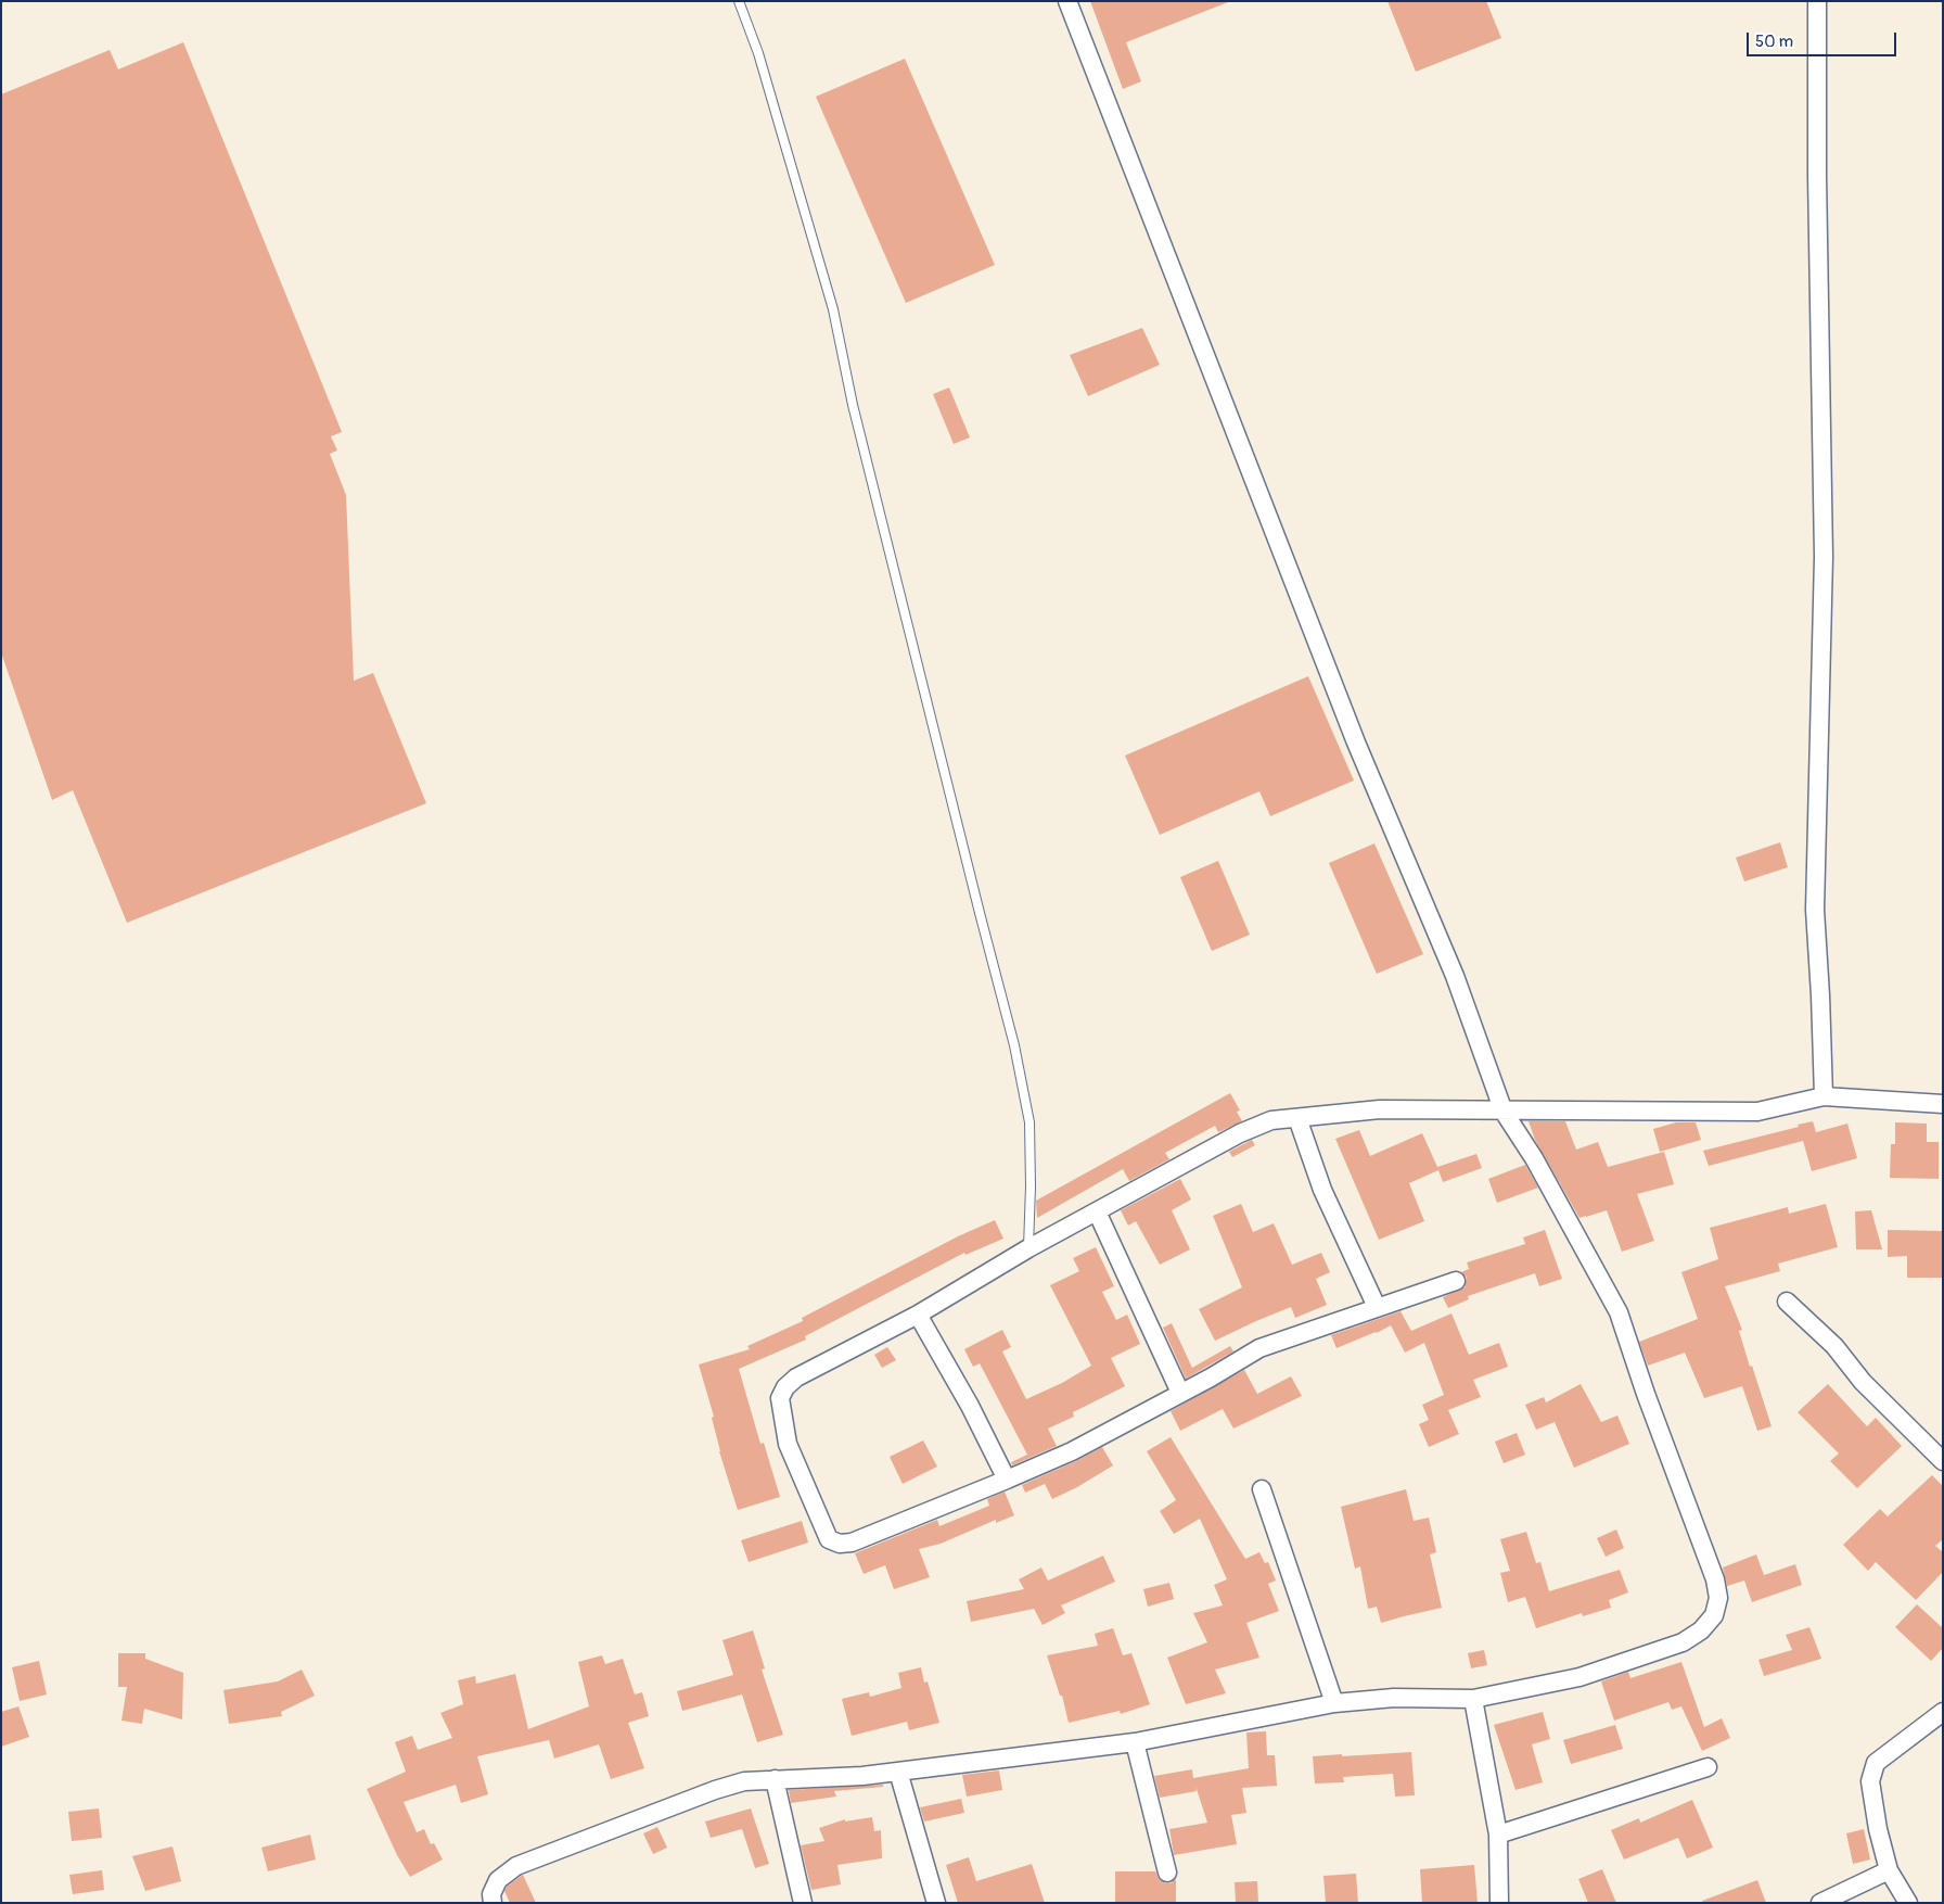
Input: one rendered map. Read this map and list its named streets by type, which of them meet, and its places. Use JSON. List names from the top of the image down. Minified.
{"scale_bar":"50 m"}
